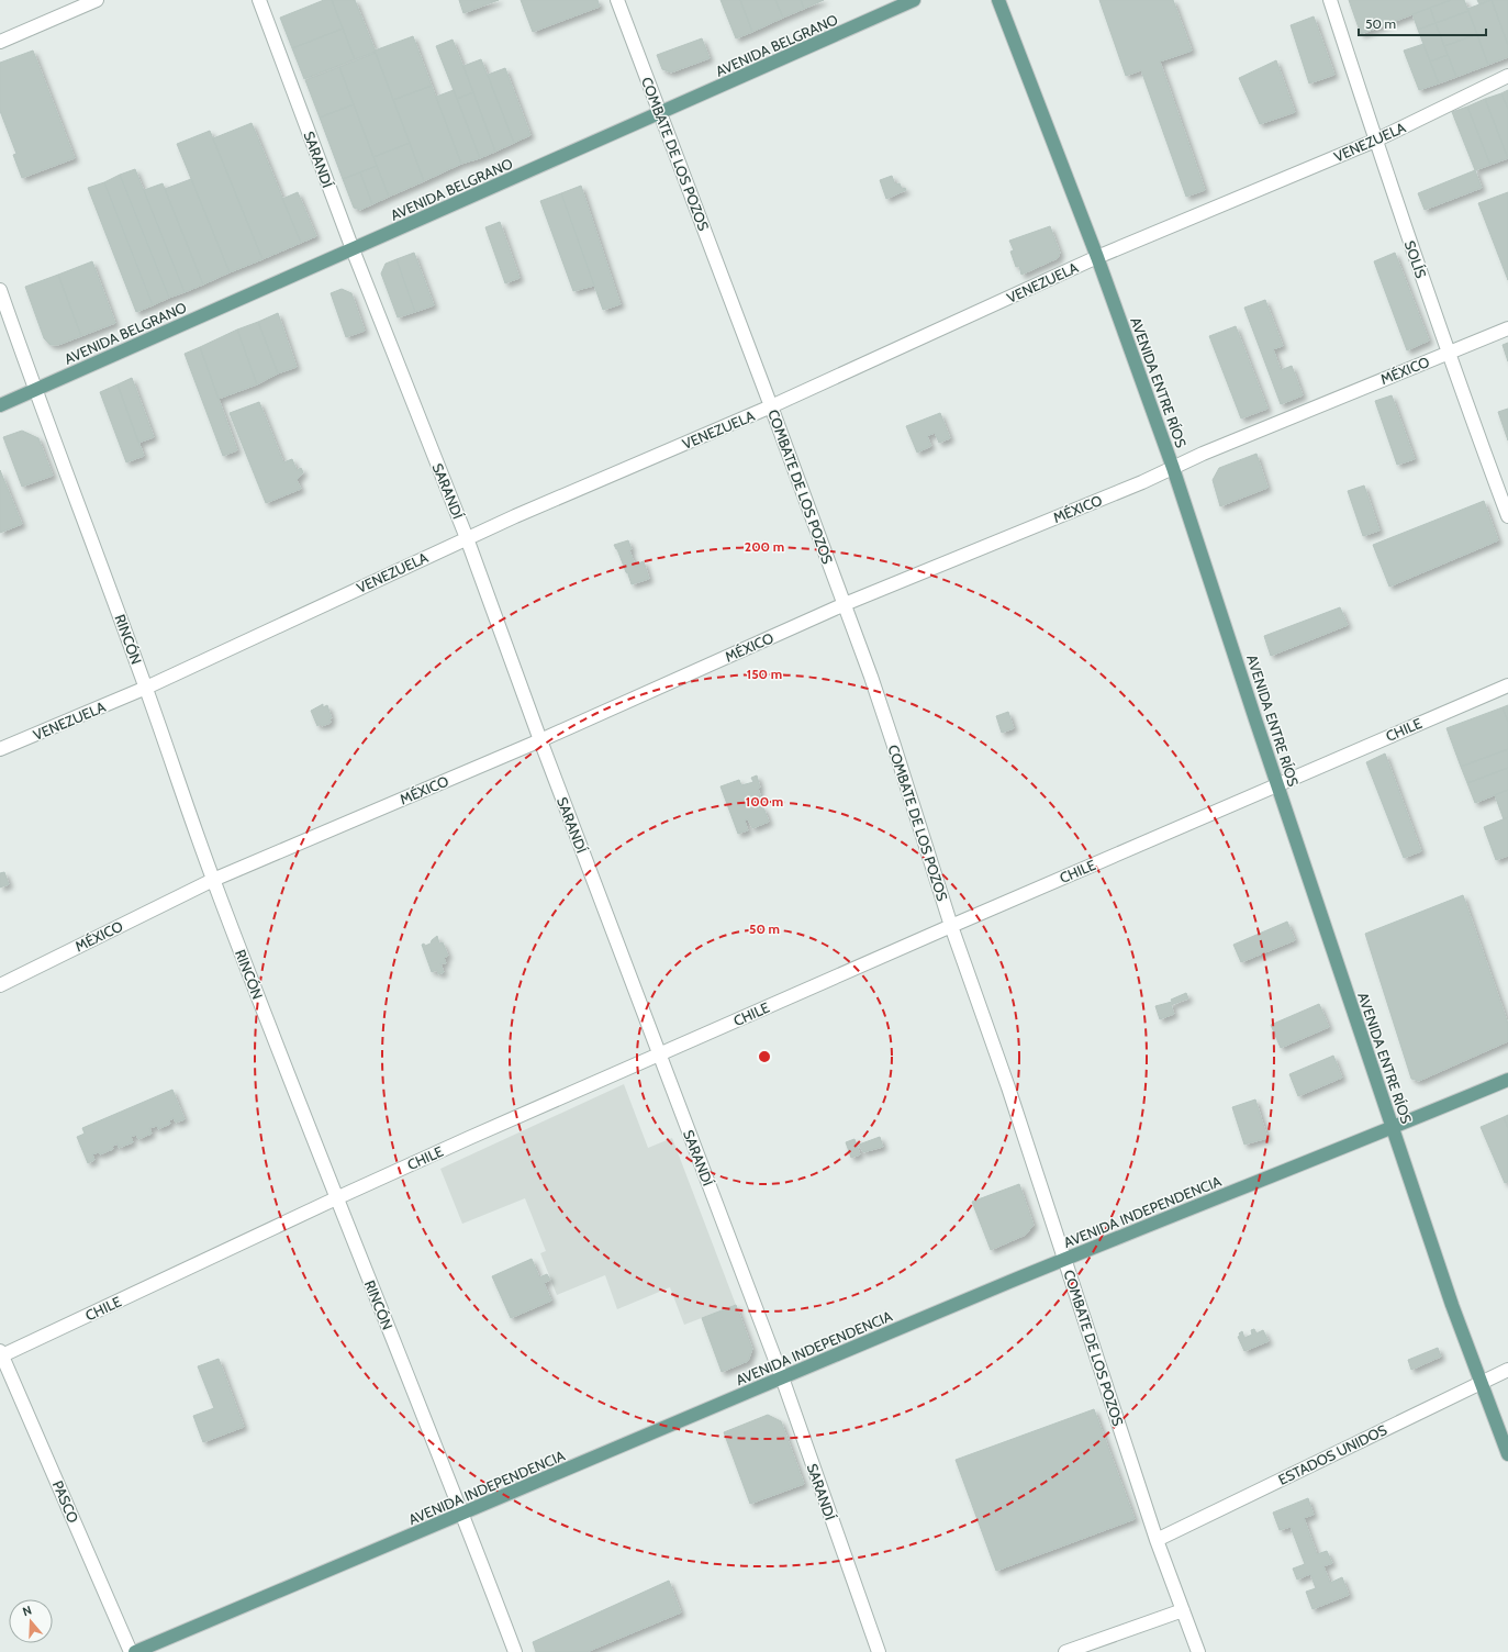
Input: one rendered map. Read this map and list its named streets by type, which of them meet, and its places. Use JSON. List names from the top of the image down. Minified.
{"streets":{"main road":["AVENIDA BELGRANO","AVENIDA ENTRE RÍOS","AVENIDA INDEPENDENCIA"],"street":["VENEZUELA","COMBATE DE LOS POZOS","SARANDÍ","SOLÍS","MÉXICO","RINCÓN","CHILE","ESTADOS UNIDOS","PASCO"]},"crossings":[["AVENIDA BELGRANO","COMBATE DE LOS POZOS"],["AVENIDA BELGRANO","SARANDÍ"],["AVENIDA BELGRANO","RINCÓN"],["VENEZUELA","COMBATE DE LOS POZOS"],["VENEZUELA","SARANDÍ"],["VENEZUELA","SOLÍS"],["VENEZUELA","AVENIDA ENTRE RÍOS"],["VENEZUELA","RINCÓN"],["COMBATE DE LOS POZOS","MÉXICO"],["COMBATE DE LOS POZOS","CHILE"],["COMBATE DE LOS POZOS","AVENIDA INDEPENDENCIA"],["COMBATE DE LOS POZOS","ESTADOS UNIDOS"],["SARANDÍ","MÉXICO"],["SARANDÍ","CHILE"],["SARANDÍ","AVENIDA INDEPENDENCIA"],["SOLÍS","MÉXICO"],["MÉXICO","AVENIDA ENTRE RÍOS"],["MÉXICO","RINCÓN"],["AVENIDA ENTRE RÍOS","CHILE"],["AVENIDA ENTRE RÍOS","AVENIDA INDEPENDENCIA"],["AVENIDA ENTRE RÍOS","ESTADOS UNIDOS"],["RINCÓN","CHILE"],["RINCÓN","AVENIDA INDEPENDENCIA"],["CHILE","PASCO"]],"scale_bar":"50 m","north":"top","rings":["200 m","150 m","100 m","50 m"]}
